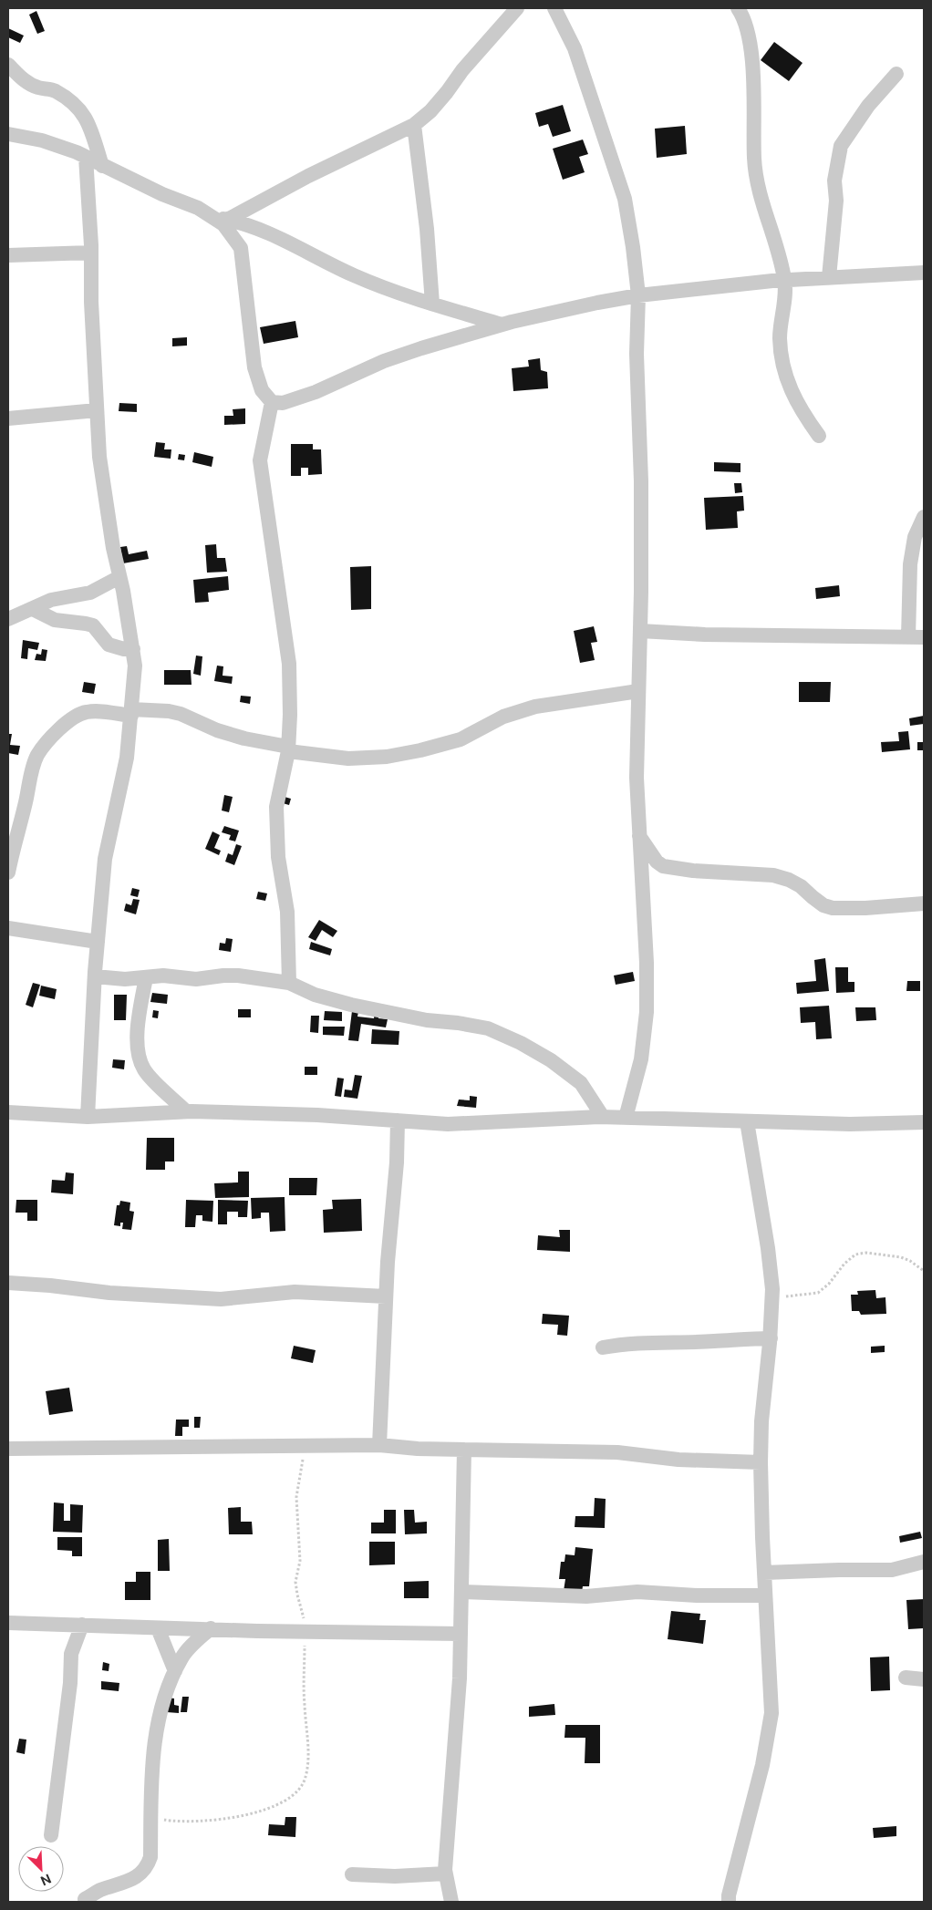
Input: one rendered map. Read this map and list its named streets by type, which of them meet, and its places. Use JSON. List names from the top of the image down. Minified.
{"north":"bottom right"}
